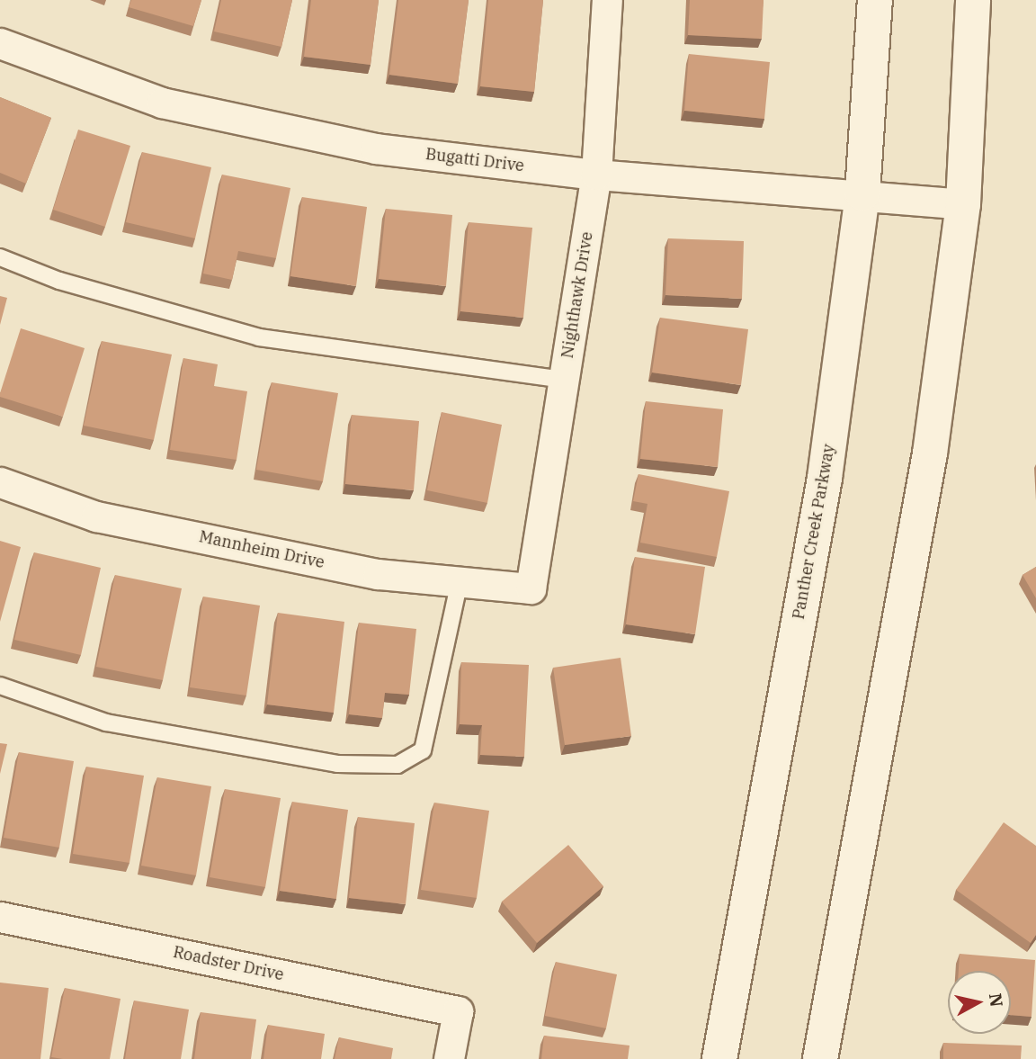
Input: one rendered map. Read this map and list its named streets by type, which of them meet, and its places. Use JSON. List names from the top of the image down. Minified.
{"streets":{"main road":["Panther Creek Parkway"],"street":["Bugatti Drive","Nighthawk Drive","Mannheim Drive","Roadster Drive"]},"crossings":[["Bugatti Drive","Nighthawk Drive"],["Bugatti Drive","Panther Creek Parkway"],["Nighthawk Drive","Mannheim Drive"]],"north":"right"}
